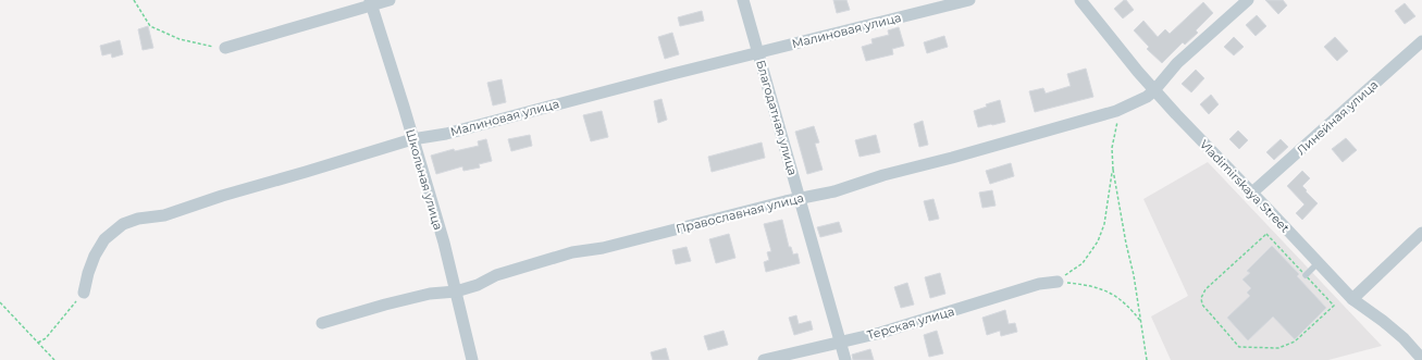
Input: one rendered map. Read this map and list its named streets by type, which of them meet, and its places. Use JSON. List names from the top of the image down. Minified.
{"streets":{"street":["Малиновая улица","Благодатная улица","Линейная улица","Школьная улица","Vladimirskaya Street","Православная улица","Терская улица"]},"crossings":[["Малиновая улица","Благодатная улица"],["Малиновая улица","Школьная улица"],["Благодатная улица","Православная улица"],["Благодатная улица","Терская улица"],["Линейная улица","Vladimirskaya Street"],["Школьная улица","Православная улица"],["Vladimirskaya Street","Православная улица"]]}
